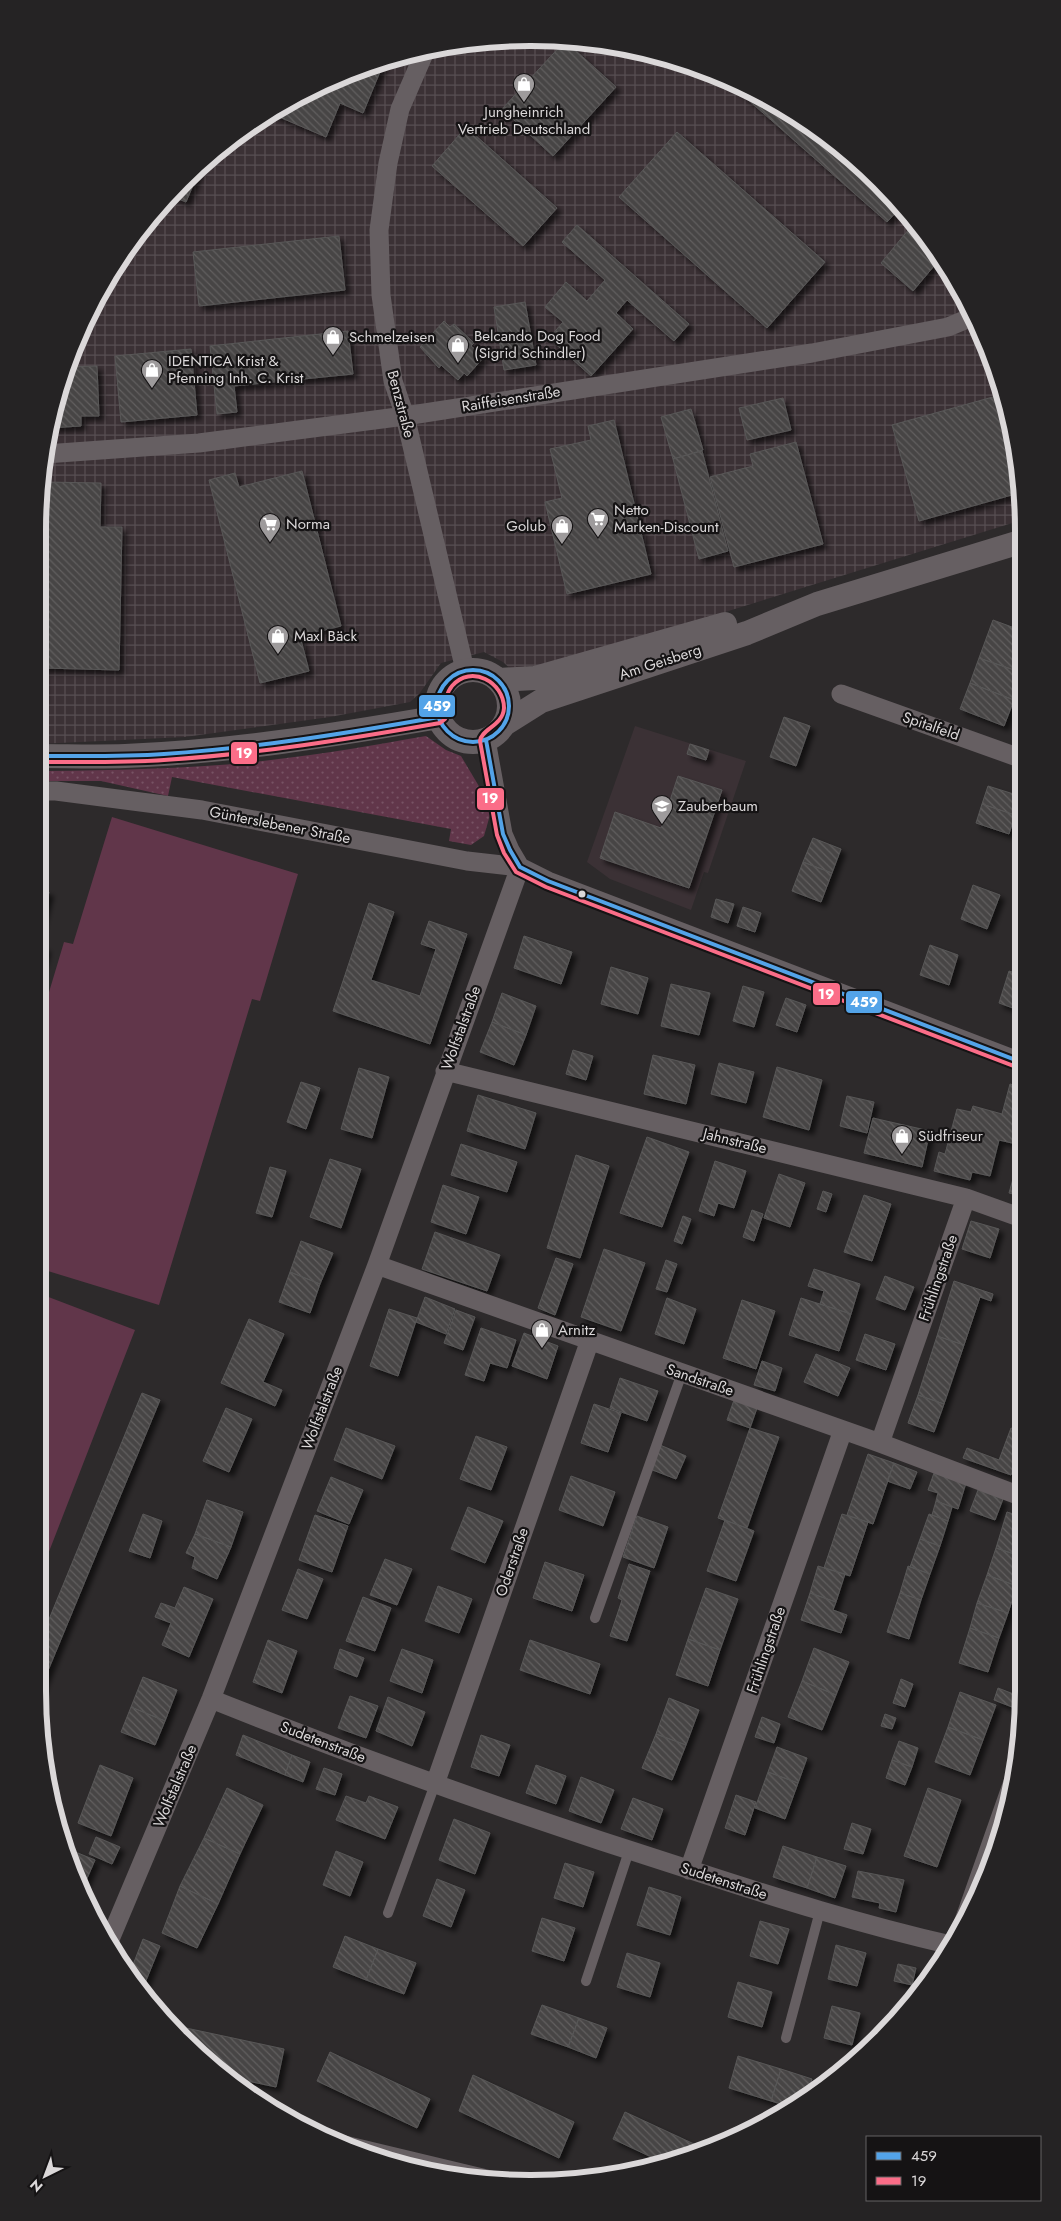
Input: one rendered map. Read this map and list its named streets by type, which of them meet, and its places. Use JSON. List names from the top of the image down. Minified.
{"streets":{"street":["Raiffeisenstraße","Benzstraße","Am Geisberg","Spitalfeld","Günterslebener Straße","Wolfstalstraße","Jahnstraße","Frühlingstraße","Sandstraße","Oderstraße","Sudetenstraße"]},"crossings":[["Raiffeisenstraße","Benzstraße"],["Benzstraße","Am Geisberg"],["Günterslebener Straße","Wolfstalstraße"],["Wolfstalstraße","Jahnstraße"],["Wolfstalstraße","Sandstraße"],["Wolfstalstraße","Sudetenstraße"],["Jahnstraße","Frühlingstraße"],["Frühlingstraße","Sandstraße"],["Frühlingstraße","Sudetenstraße"],["Sandstraße","Oderstraße"],["Oderstraße","Sudetenstraße"]],"places":{"shop":["Jungheinrich Vertrieb Deutschland","Schmelzeisen","Belcando Dog Food (Sigrid Schindler)","IDENTICA Krist & Pfenning Inh. C. Krist","Golub","Maxl Bäck","Südfriseur","Arnitz"],"supermarket":["Netto Marken-Discount","Norma"],"school or university":["Zauberbaum"]},"lines":["transit line 459","transit line 19"],"legend":["459","19"],"north":"bottom left"}
